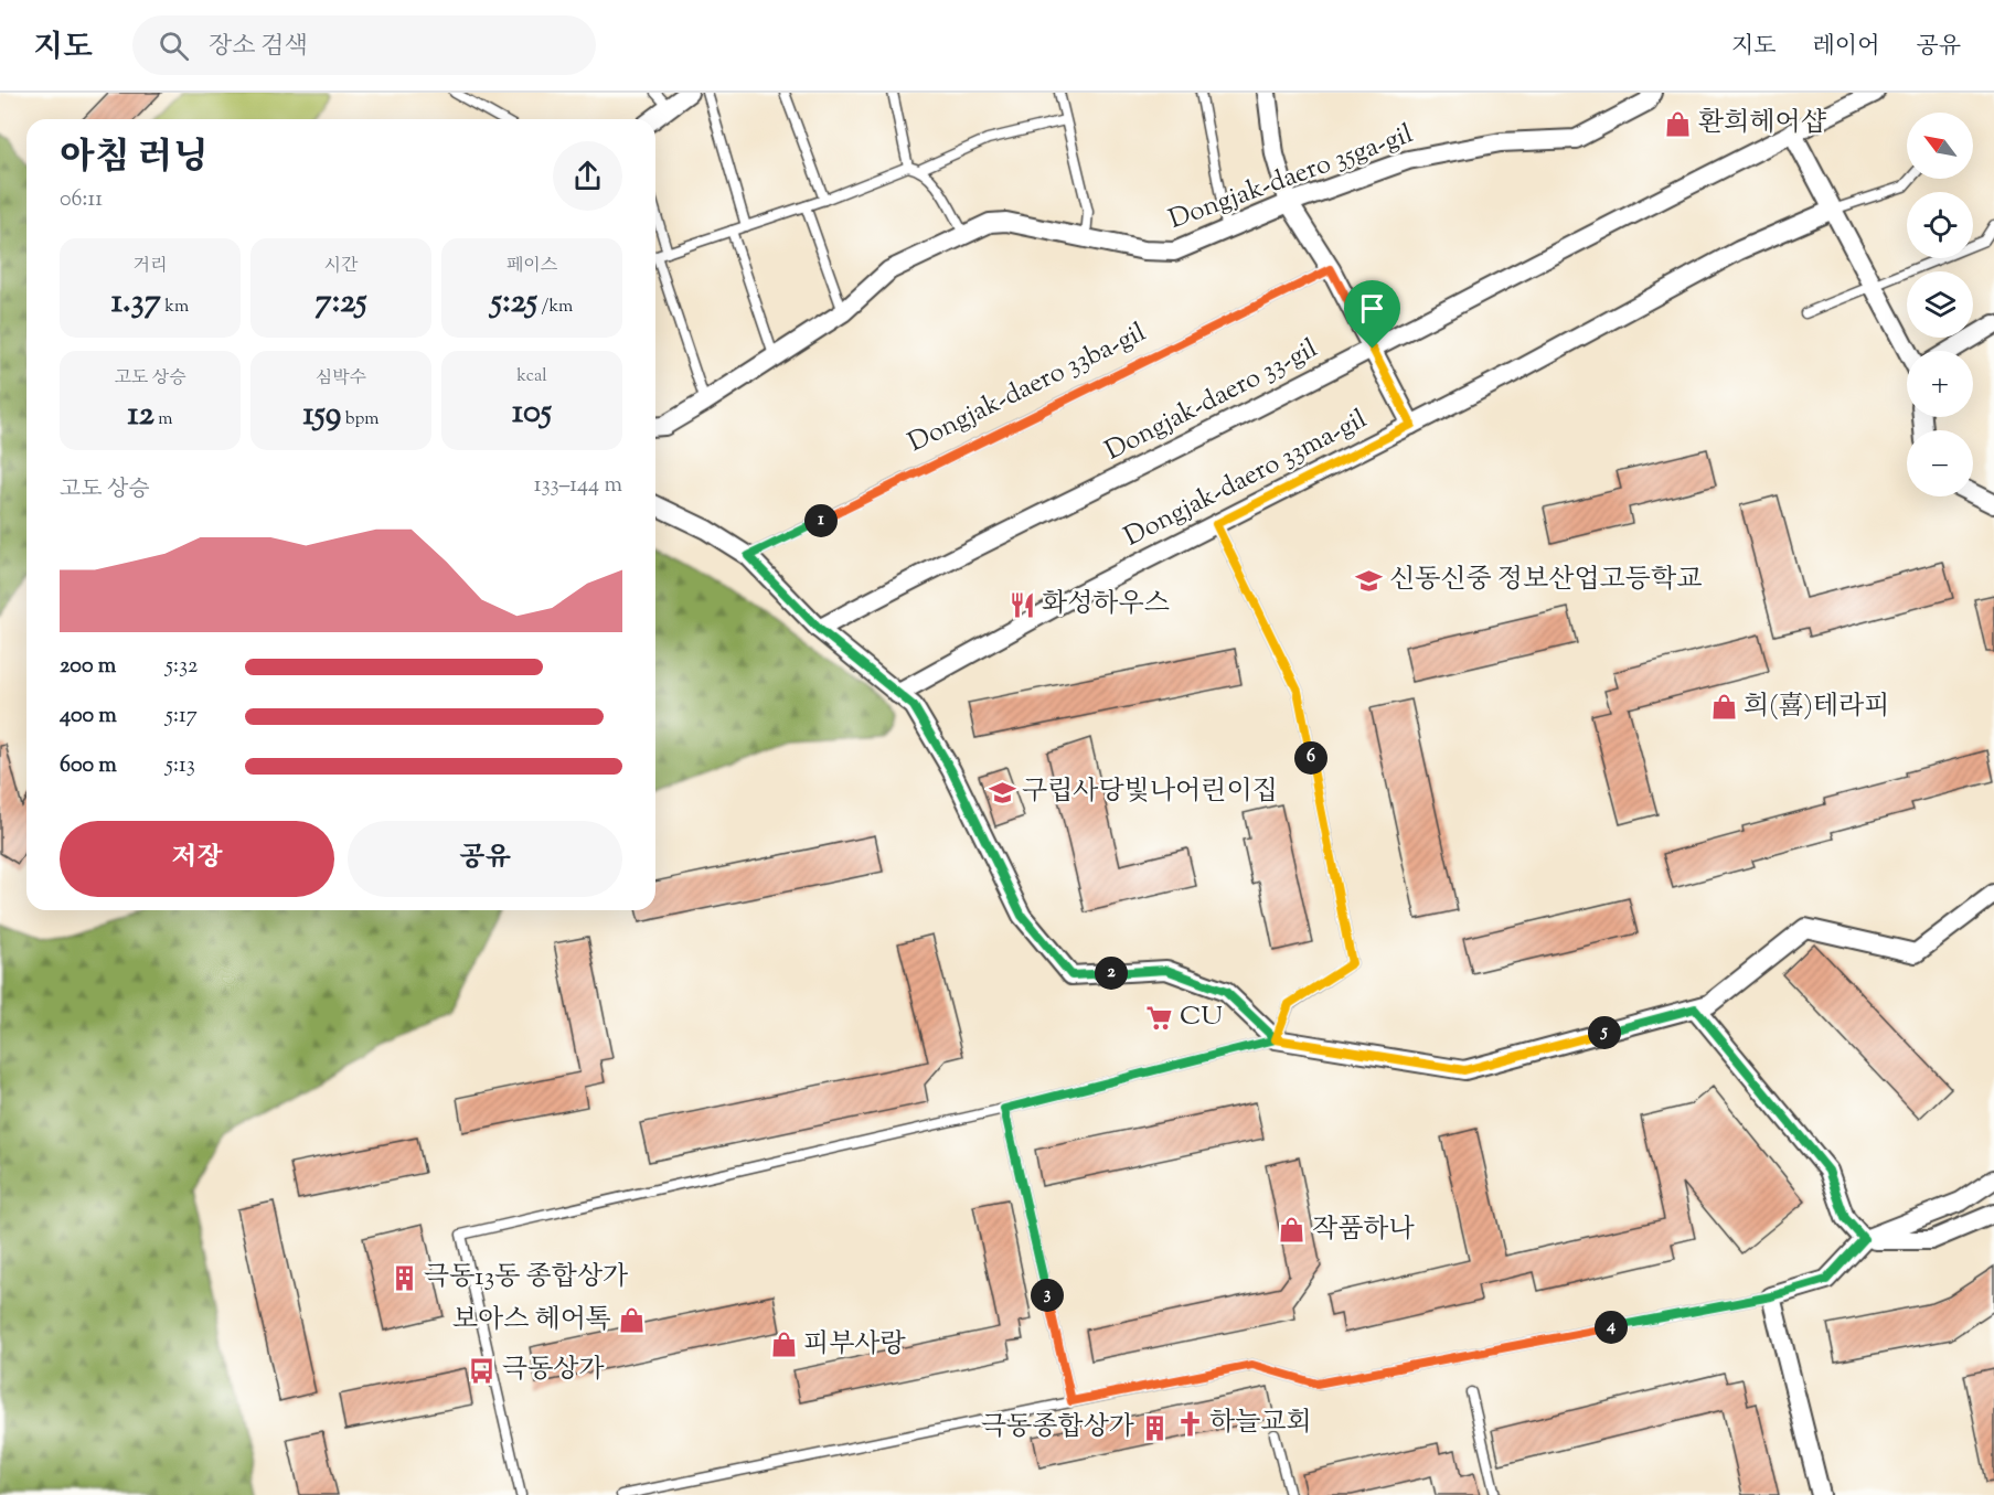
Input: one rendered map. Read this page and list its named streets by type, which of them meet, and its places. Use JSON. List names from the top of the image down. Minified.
{"streets":{"street":["Dongjak-daero 35ga-gil","Dongjak-daero 33-gil","Dongjak-daero 33ma-gil"],"lane":["Dongjak-daero 33ba-gil"]},"places":{"shop":["환희헤어샵","희(喜)테라피","작품하나","보아스 헤어톡","피부사랑"],"school or university":["신동신중 정보산업고등학교","구립사당빛나어린이집"],"restaurant":["화성하우스"],"supermarket":["CU"],"building":["극동13동 종합상가","극동종합상가"],"bus stop":["극동상가"],"church":["하늘교회"]},"north":"top left","page":{"header":"지도","search":"장소 검색","nav":["지도","레이어","공유"],"map_buttons":["+","−"],"heading":["아침 러닝","06:11"],"stats":[["거리","1.37 km"],["시간","7:25"],["페이스","5:25 /km"],["고도 상승","12 m"],["심박수","159 bpm"],["kcal","105"]],"chart":["고도 상승","133–144 m"],"pins":["1","6","2","5","3","4"],"list":[{"name":"200 m","note":"5:32"},{"name":"400 m","note":"5:17"},{"name":"600 m","note":"5:13"}],"buttons":["저장","공유"]}}
